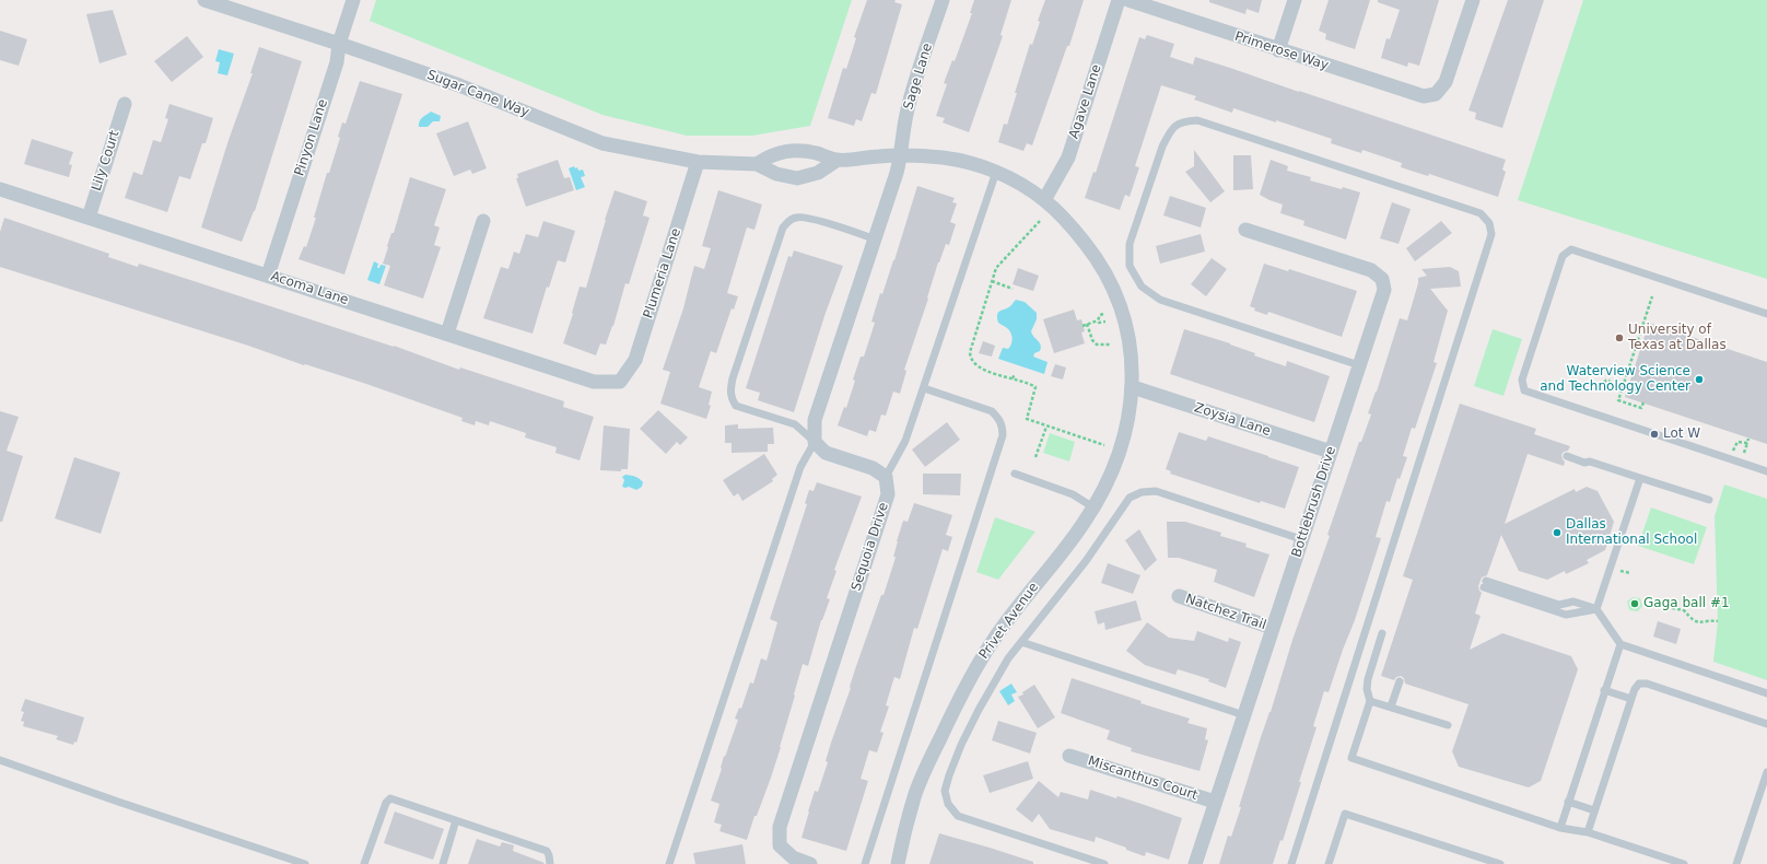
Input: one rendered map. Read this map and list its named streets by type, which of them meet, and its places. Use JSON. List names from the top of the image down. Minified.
{"streets":{"street":["Primerose Way","Sage Lane","Sugar Cane Way","Agave Lane","Pinyon Lane","Lily Court","Plumeria Lane","Acoma Lane","Zoysia Lane","Bottlebrush Drive","Sequoia Drive","Natchez Trail","Privet Avenue","Miscanthus Court"]},"crossings":[["Sage Lane","Sugar Cane Way"],["Sugar Cane Way","Agave Lane"],["Sugar Cane Way","Pinyon Lane"],["Sugar Cane Way","Plumeria Lane"],["Sugar Cane Way","Zoysia Lane"],["Sugar Cane Way","Privet Avenue"],["Pinyon Lane","Acoma Lane"],["Lily Court","Acoma Lane"],["Plumeria Lane","Acoma Lane"],["Zoysia Lane","Bottlebrush Drive"],["Zoysia Lane","Privet Avenue"],["Bottlebrush Drive","Natchez Trail"],["Bottlebrush Drive","Miscanthus Court"]],"places":["University of Texas at Dallas","Waterview Science and Technology Center","Lot W","Dallas International School","Gaga ball #1"]}
